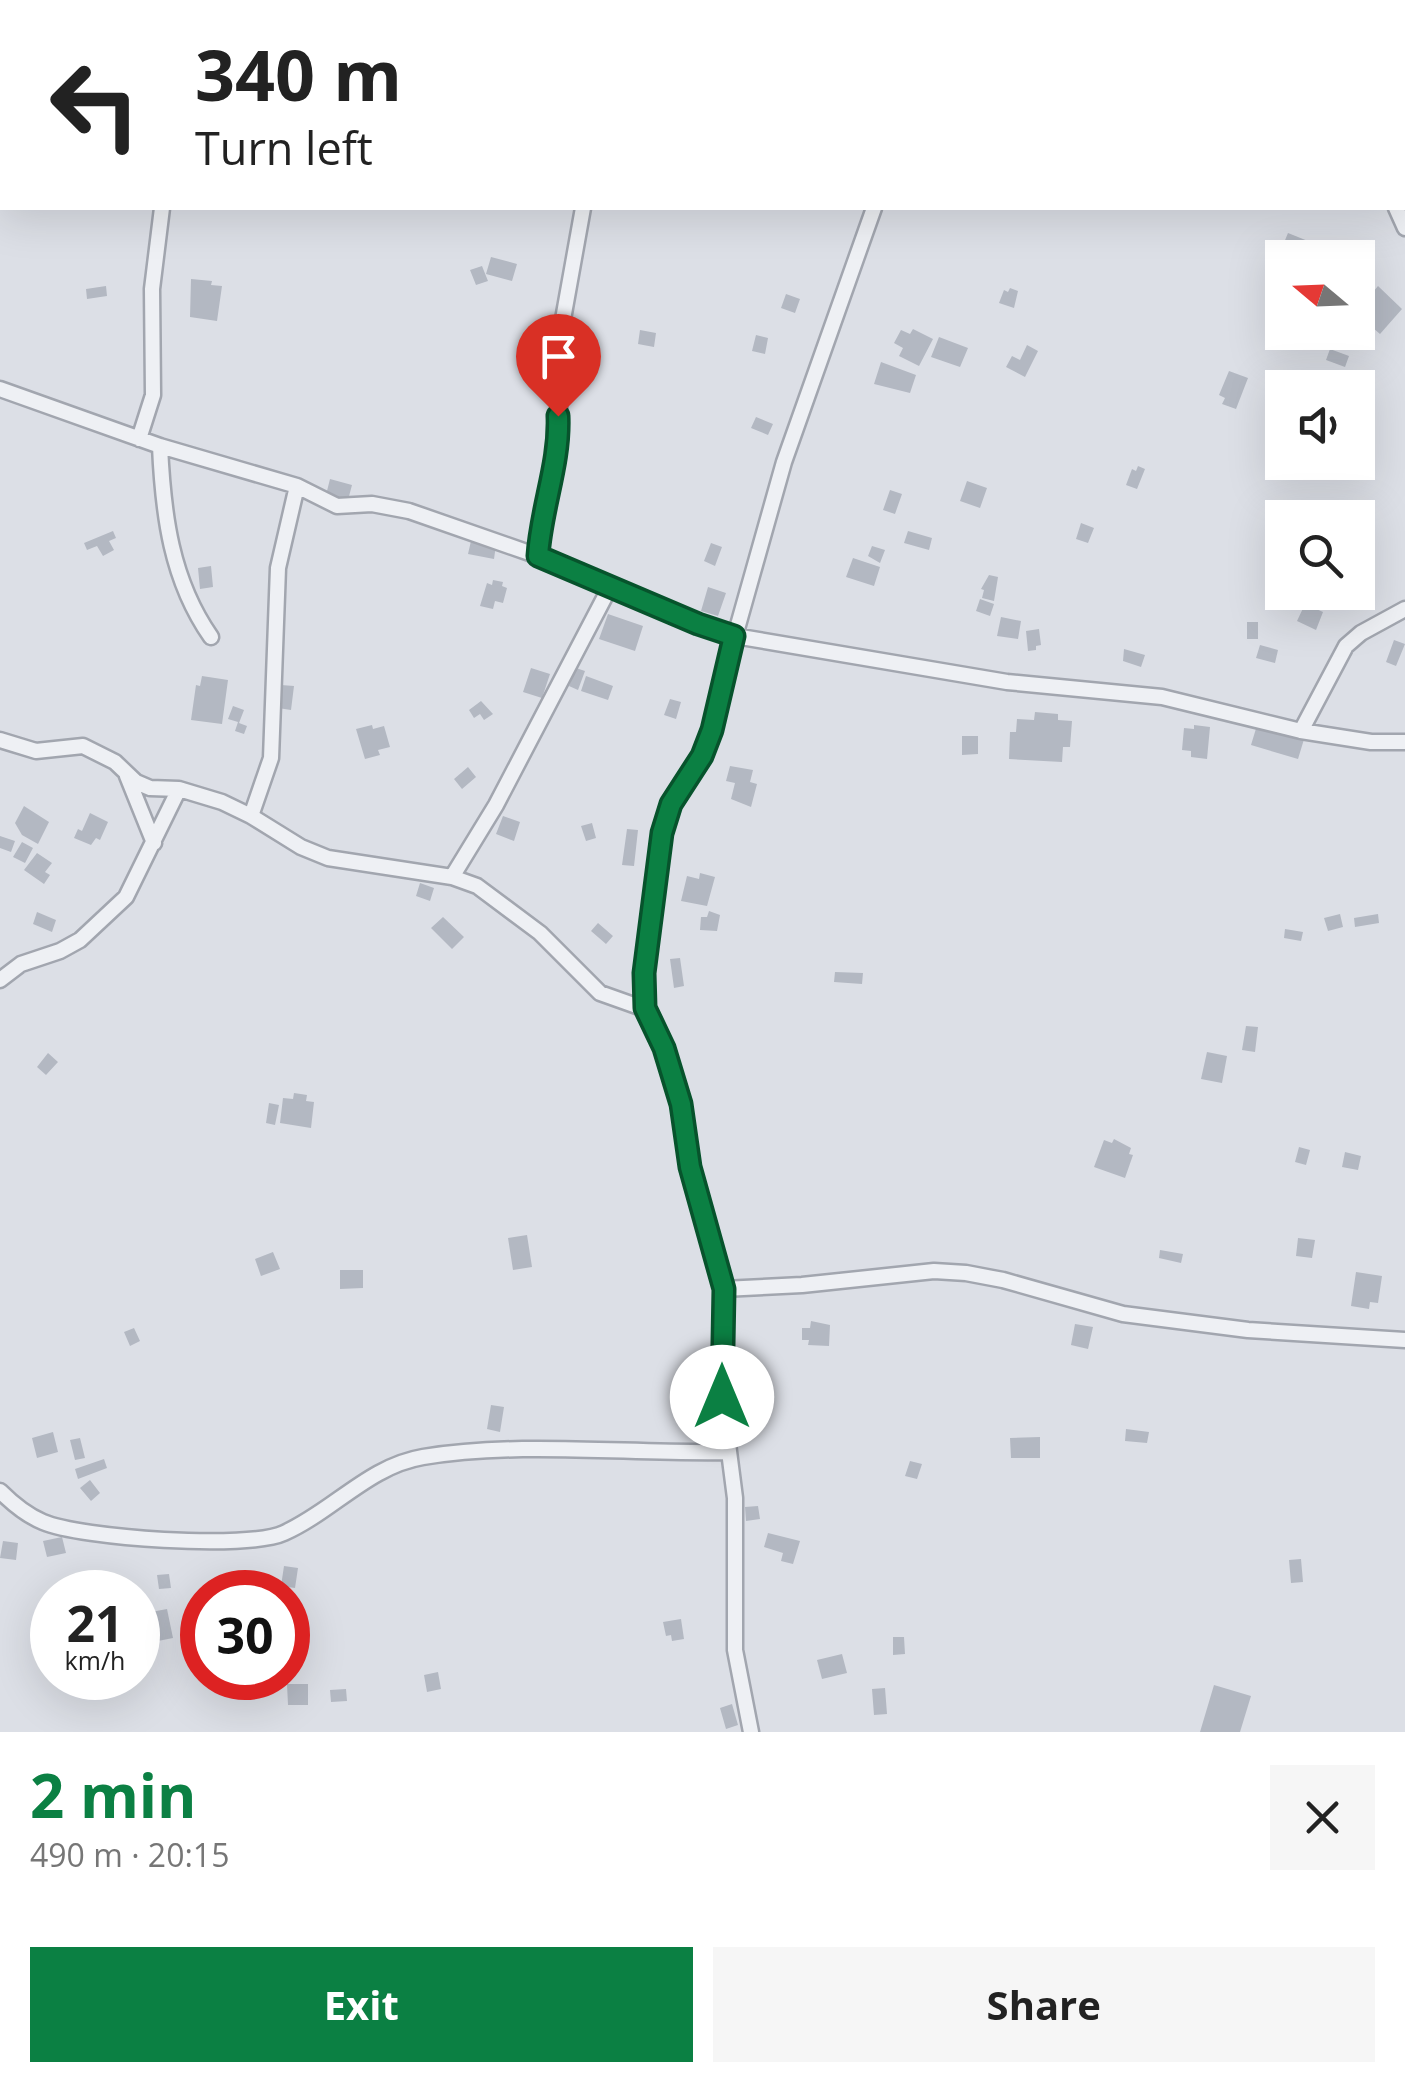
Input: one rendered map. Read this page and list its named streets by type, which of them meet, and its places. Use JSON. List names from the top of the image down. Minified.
{"north":"left","page":{"turn":["340 m","Turn left"],"speed":"21 km/h","limit":"30","heading":["2 min","490 m · 20:15"],"buttons":["Exit","Share"]}}
